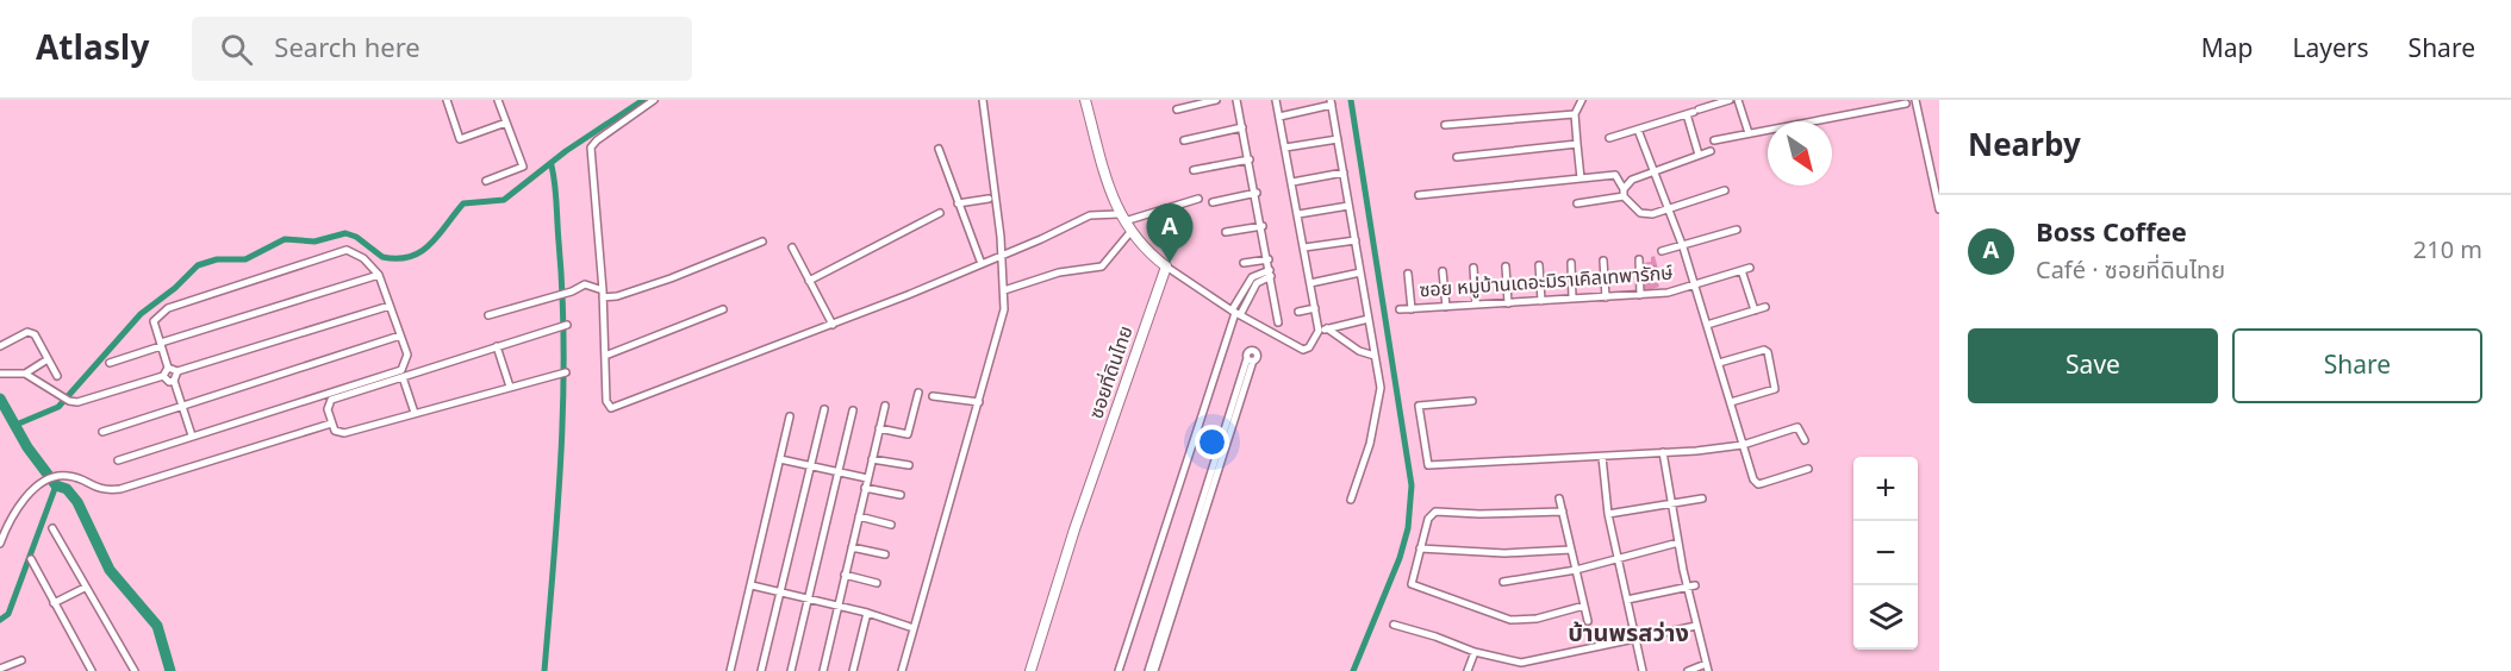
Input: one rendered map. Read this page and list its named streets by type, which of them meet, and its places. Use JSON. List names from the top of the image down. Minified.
{"streets":{"street":["ซอย หมู่บ้านเดอะมิราเคิลเทพารักษ์","ซอยที่ดินไทย"]},"districts":["บ้านพรสว่าง"],"north":"bottom right","page":{"header":"Atlasly","search":"Search here","nav":["Map","Layers","Share"],"heading":"Nearby","list":[{"mark":"A","name":"Boss Coffee","note":"Café · ซอยที่ดินไทย","value":"210 m"}],"pins":"A","buttons":["Save","Share"],"map_buttons":["+","−"]}}
